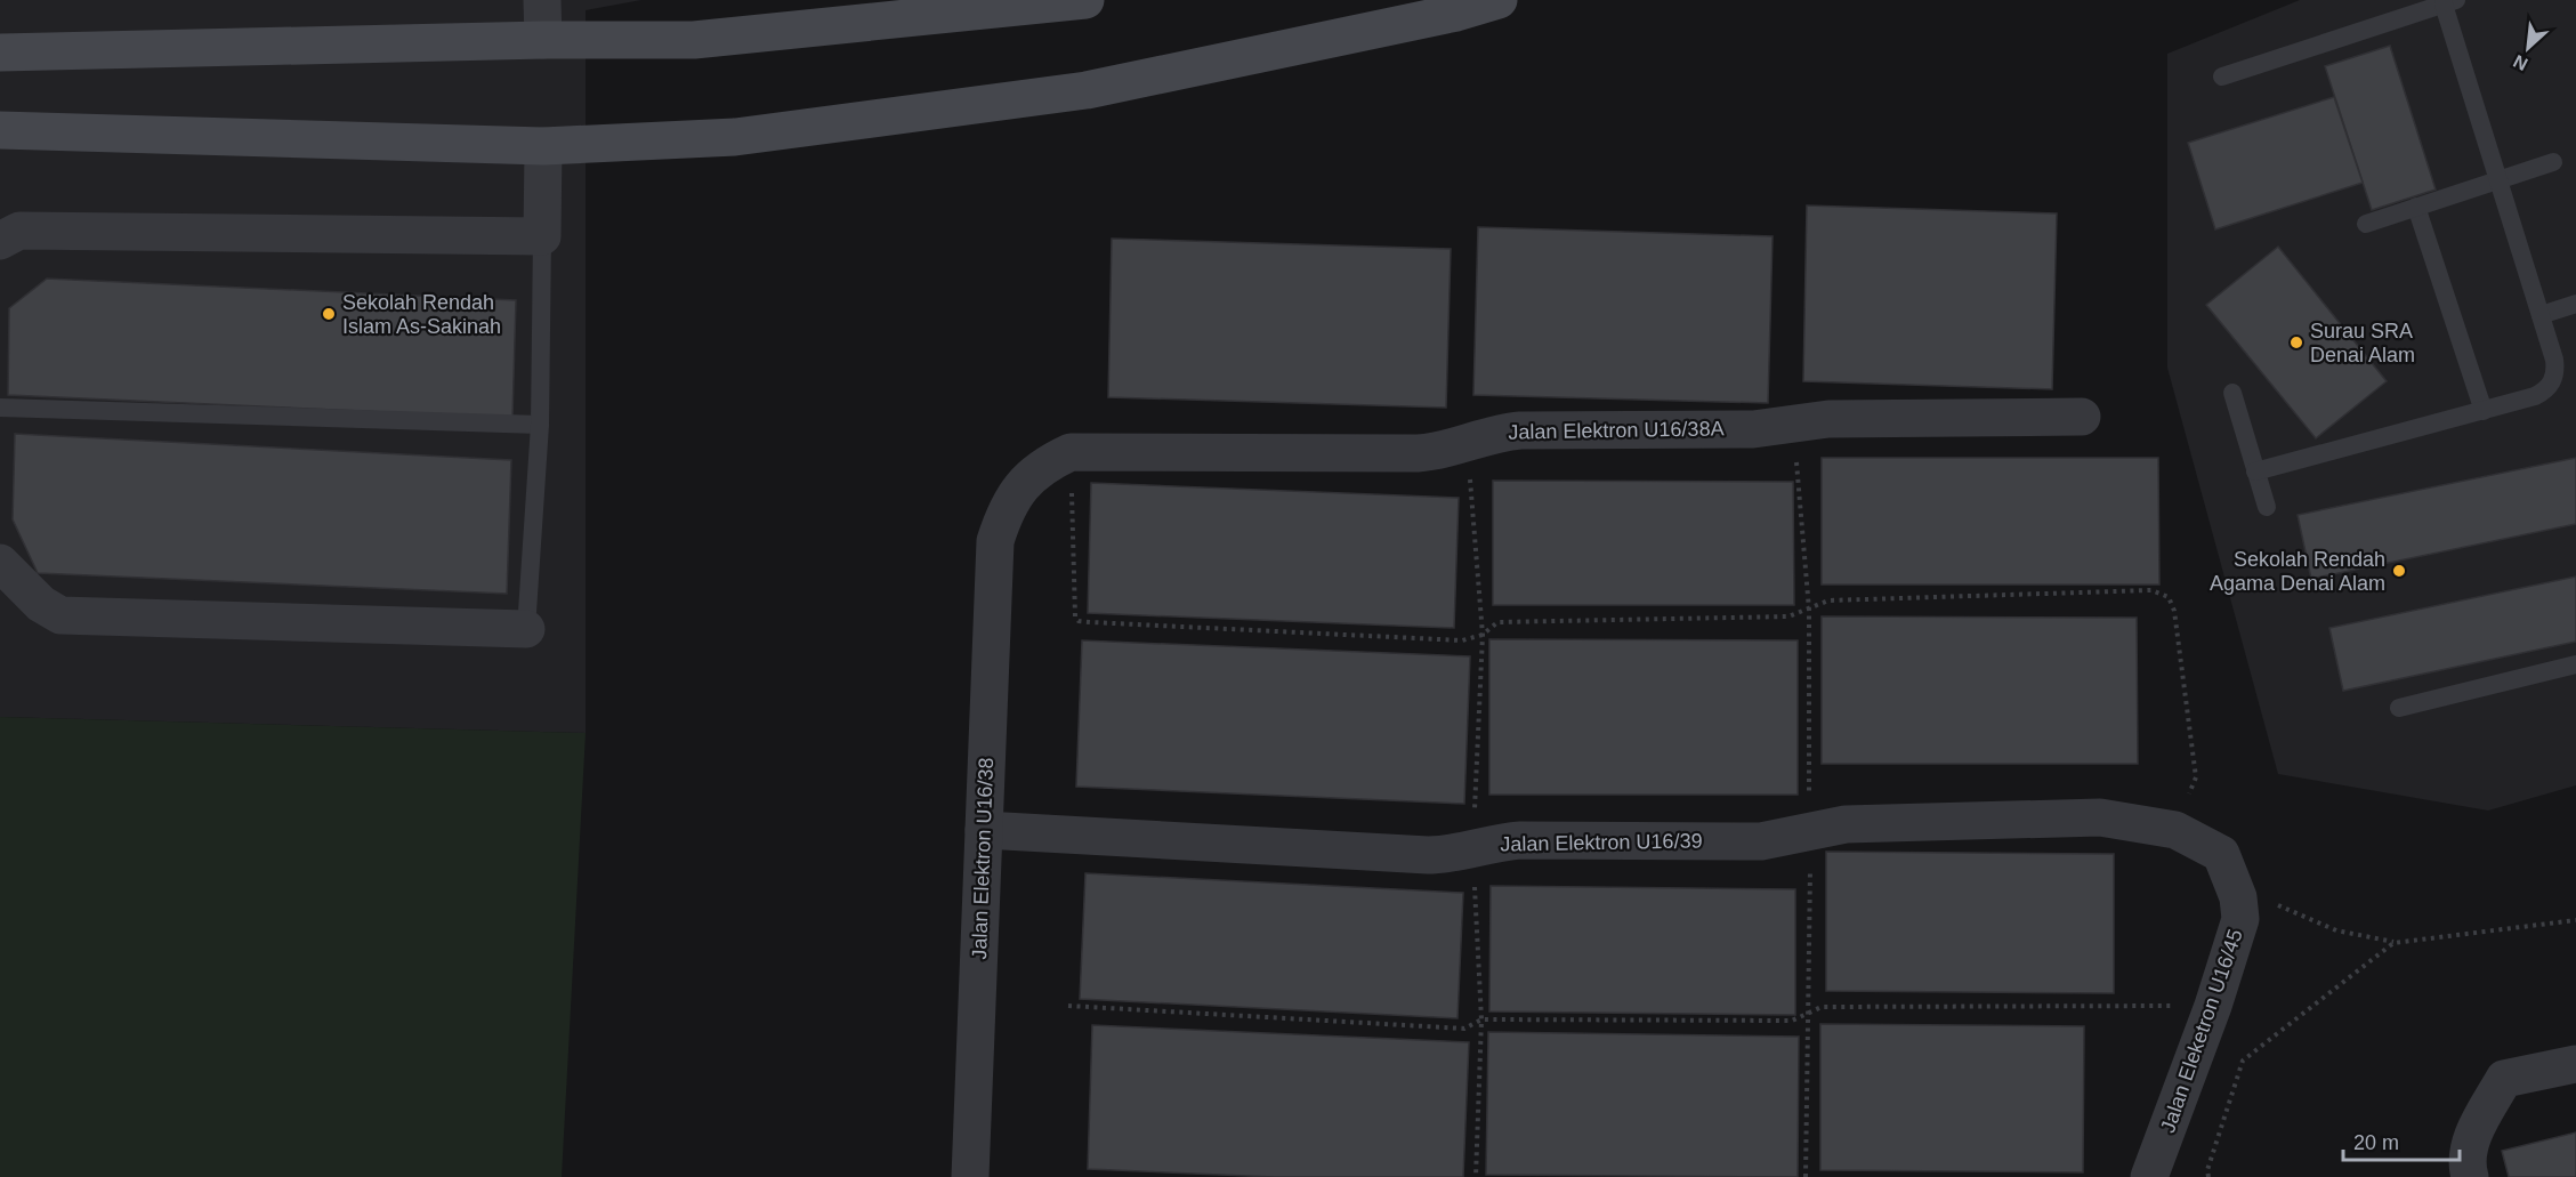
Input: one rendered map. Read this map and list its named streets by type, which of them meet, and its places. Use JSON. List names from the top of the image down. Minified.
{"streets":{"street":["Jalan Elektron U16/38A","Jalan Elektron U16/39","Jalan Elektron U16/38","Jalan Eleketron U16/45"]},"crossings":[["Jalan Elektron U16/38A","Jalan Elektron U16/38"],["Jalan Elektron U16/39","Jalan Elektron U16/38"],["Jalan Elektron U16/39","Jalan Eleketron U16/45"]],"places":["Sekolah Rendah Islam As-Sakinah","Surau SRA Denai Alam","Sekolah Rendah Agama Denai Alam"],"scale_bar":"20 m","north":"bottom left"}
